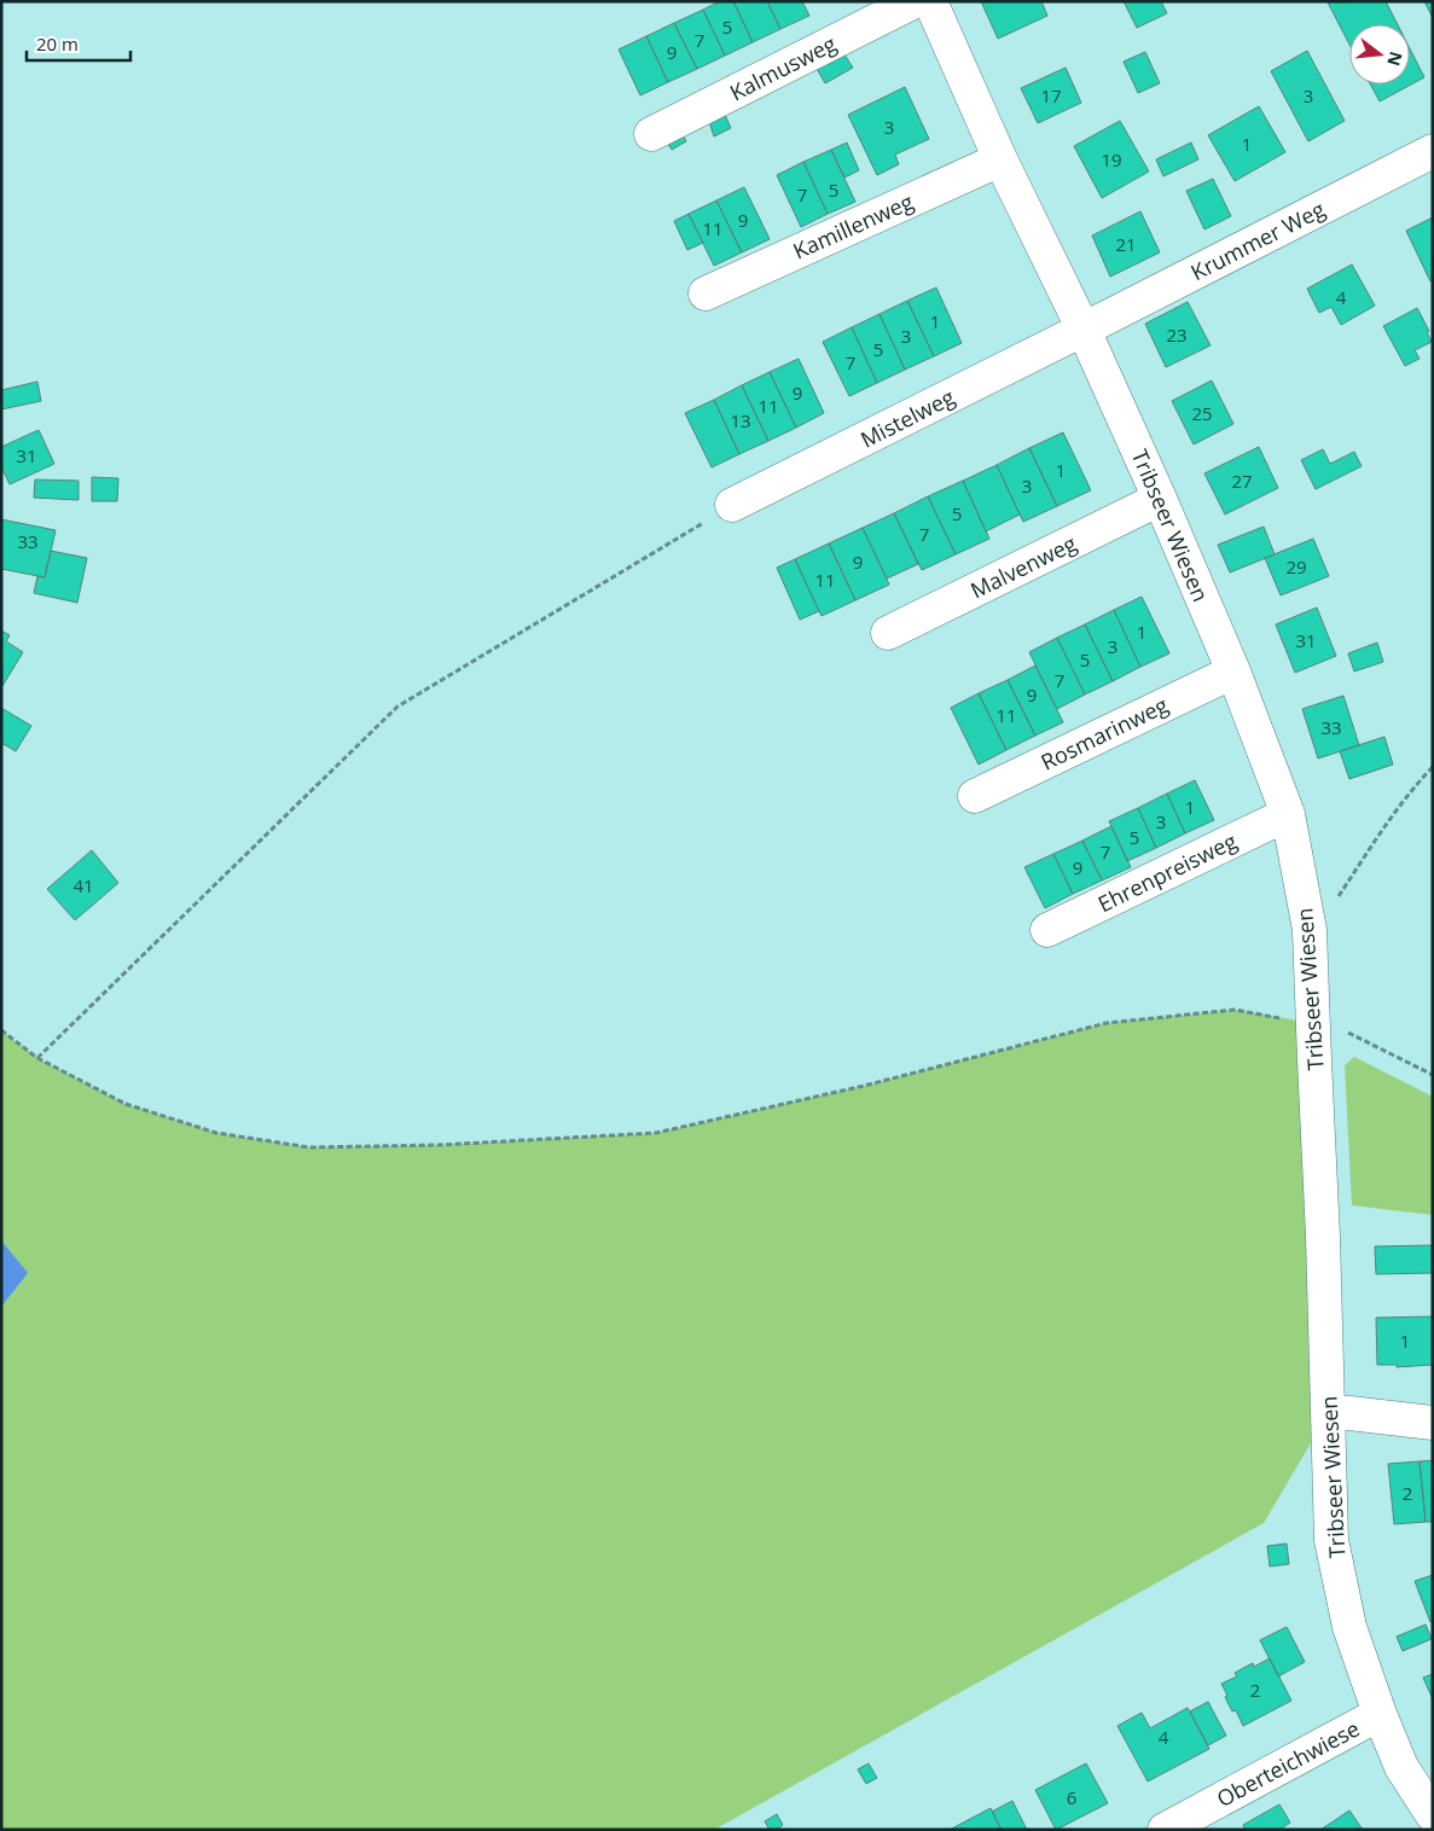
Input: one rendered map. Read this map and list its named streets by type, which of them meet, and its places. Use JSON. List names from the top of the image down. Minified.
{"streets":{"street":["Kalmusweg","Kamillenweg","Krummer Weg","Mistelweg","Tribseer Wiesen","Malvenweg","Rosmarinweg","Ehrenpreisweg","Oberteichwiese"]},"crossings":[["Kamillenweg","Tribseer Wiesen"],["Krummer Weg","Mistelweg"],["Krummer Weg","Tribseer Wiesen"],["Mistelweg","Tribseer Wiesen"],["Tribseer Wiesen","Malvenweg"],["Tribseer Wiesen","Rosmarinweg"],["Tribseer Wiesen","Ehrenpreisweg"],["Tribseer Wiesen","Oberteichwiese"]],"house_numbers":["5","7","9","17","3","3","1","19","5","7","9","11","21","4","1","23","3","5","7","9","11","25","13","31","1","27","3","5","7","33","9","29","11","1","31","3","5","7","9","11","33","1","3","5","7","9","41","1","2","2","4","6"],"scale_bar":"20 m","north":"right"}
